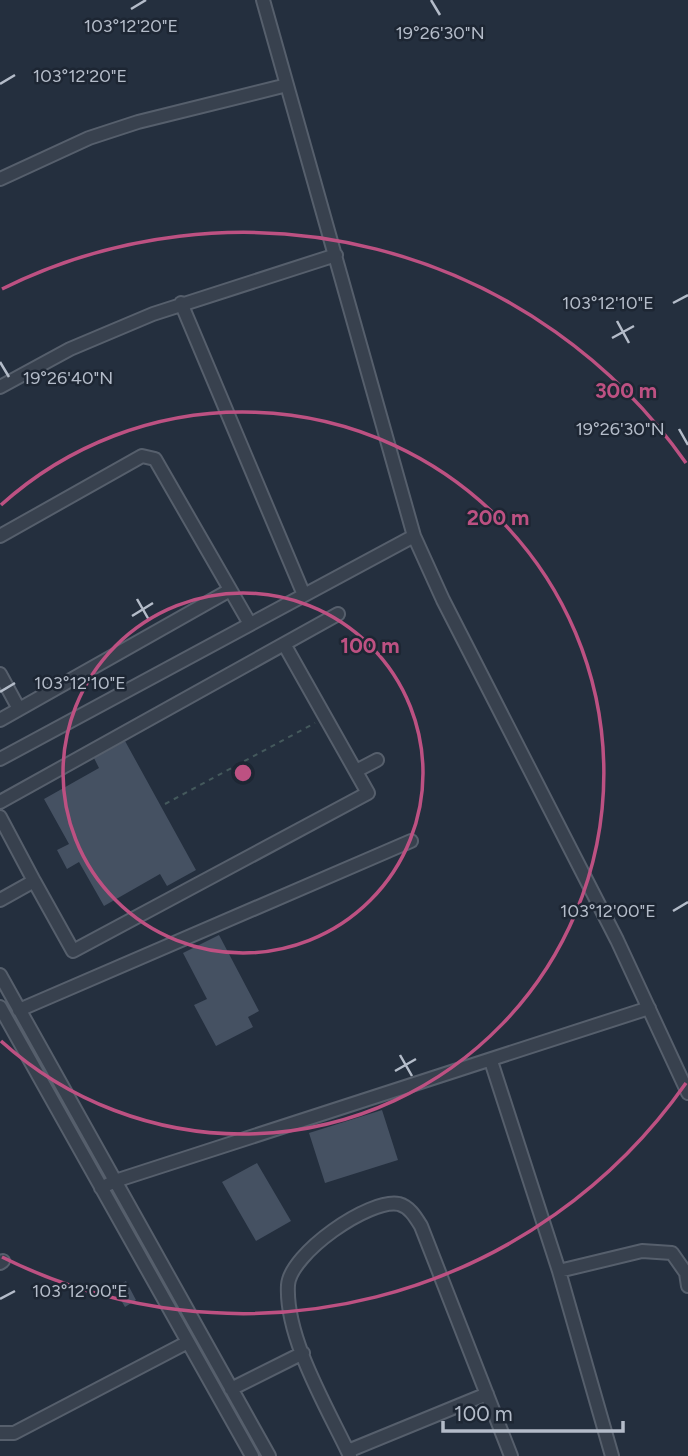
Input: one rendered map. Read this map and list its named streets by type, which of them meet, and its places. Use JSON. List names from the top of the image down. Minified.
{"scale_bar":"100 m","coordinates":["103°12'20\"E","19°26'30\"N","103°12'10\"E","19°26'40\"N","103°12'00\"E"],"rings":["300 m","200 m","100 m"]}
